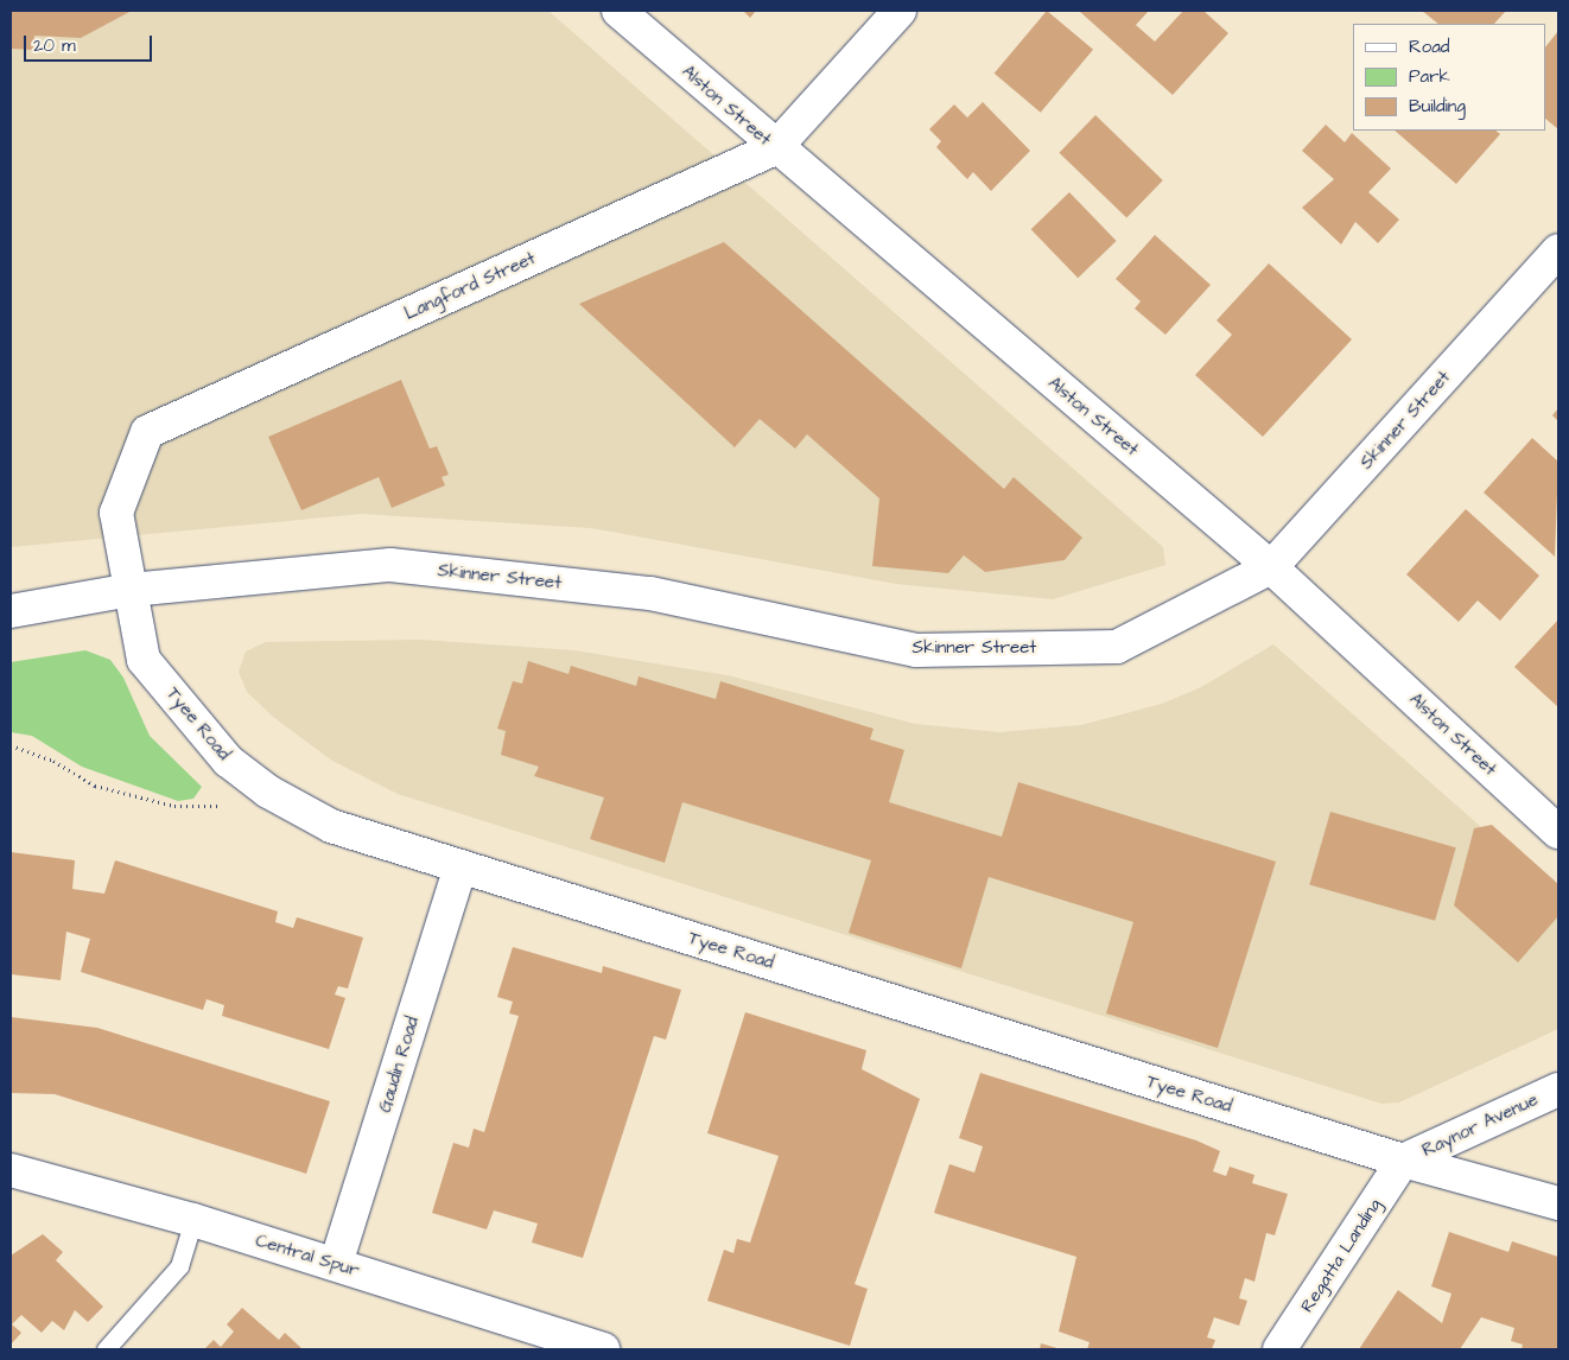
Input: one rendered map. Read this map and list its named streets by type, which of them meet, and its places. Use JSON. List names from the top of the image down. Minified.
{"streets":{"street":["Alston Street","Langford Street","Skinner Street","Tyee Road","Gaudin Road","Raynor Avenue","Central Spur","Regatta Landing"]},"crossings":[["Alston Street","Langford Street"],["Alston Street","Skinner Street"],["Langford Street","Skinner Street"],["Langford Street","Tyee Road"],["Skinner Street","Tyee Road"],["Tyee Road","Gaudin Road"],["Tyee Road","Raynor Avenue"],["Tyee Road","Regatta Landing"],["Gaudin Road","Central Spur"],["Raynor Avenue","Regatta Landing"]],"legend":["Road","Park","Building"],"scale_bar":"20 m"}
